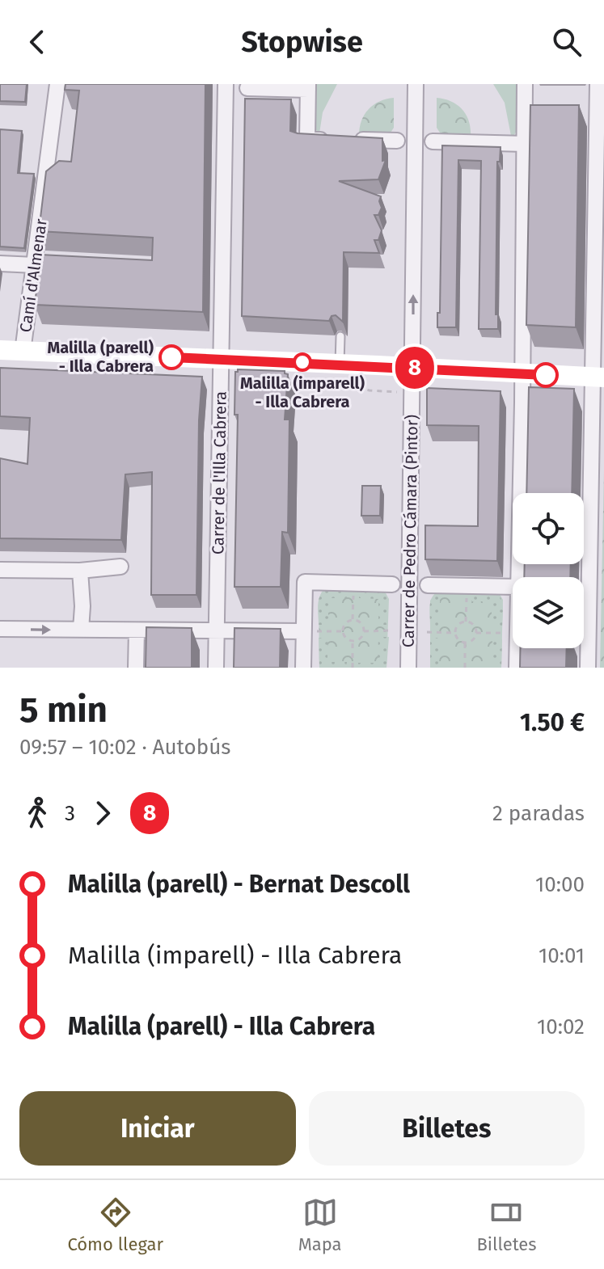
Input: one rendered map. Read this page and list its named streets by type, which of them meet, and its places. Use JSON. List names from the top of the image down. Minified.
{"streets":{"street":["Camí d'Almenar","Carrer de l'Illa Cabrera","Carrer de Pedro Cámara (Pintor)"]},"places":["Malilla (parell) - Illa Cabrera","Malilla (imparell) - Illa Cabrera"],"lines":["bus line 8"],"page":{"header":"Stopwise","on_map":"8","heading":["5 min","09:57 – 10:02 · Autobús","1.50 €"],"legs":["3","8","2 paradas"],"list":[{"name":"Malilla (parell) - Bernat Descoll","value":"10:00"},{"name":"Malilla (imparell) - Illa Cabrera","value":"10:01"},{"name":"Malilla (parell) - Illa Cabrera","value":"10:02"}],"buttons":["Iniciar","Billetes"],"tabs":["Cómo llegar","Mapa","Billetes"]}}
